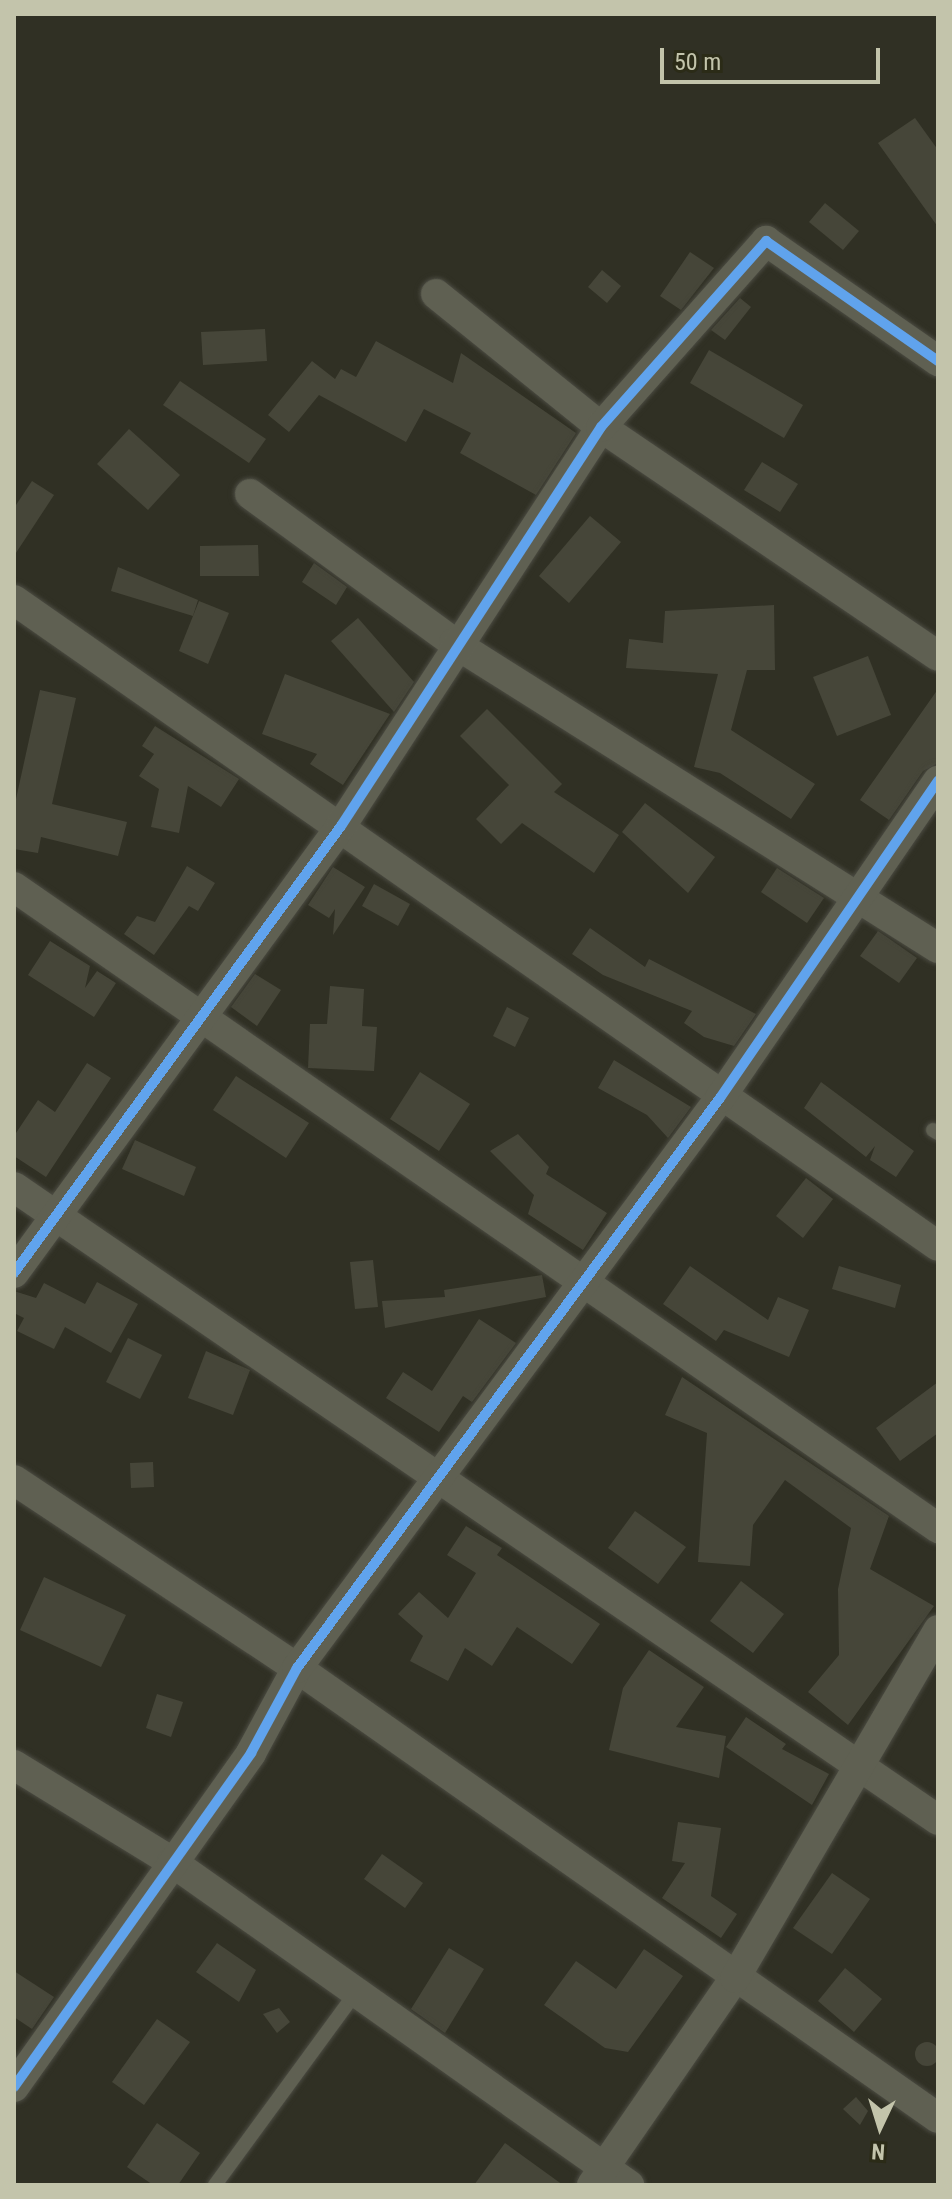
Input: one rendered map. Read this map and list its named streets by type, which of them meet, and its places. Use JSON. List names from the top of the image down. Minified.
{"scale_bar":"50 m","north":"bottom"}
